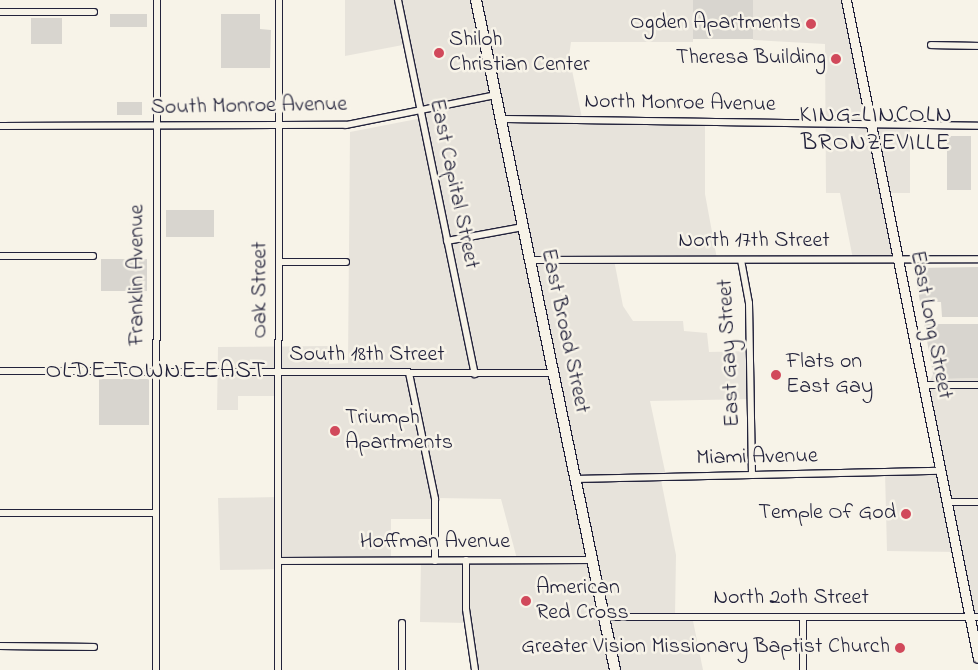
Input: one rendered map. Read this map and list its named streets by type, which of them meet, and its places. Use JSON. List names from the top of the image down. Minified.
{"streets":{"main road":["East Broad Street"],"street":["North Monroe Avenue","South Monroe Avenue","East Capital Street","North 17th Street","Franklin Avenue","Oak Street","East Long Street","East Gay Street","South 18th Street","Miami Avenue","Hoffman Avenue","North 20th Street"]},"crossings":[["North Monroe Avenue","East Long Street"],["North Monroe Avenue","East Broad Street"],["South Monroe Avenue","East Capital Street"],["South Monroe Avenue","Franklin Avenue"],["South Monroe Avenue","Oak Street"],["South Monroe Avenue","East Broad Street"],["East Capital Street","South 18th Street"],["North 17th Street","East Long Street"],["North 17th Street","East Broad Street"],["North 17th Street","East Gay Street"],["Franklin Avenue","South 18th Street"],["Oak Street","South 18th Street"],["Oak Street","Hoffman Avenue"],["East Long Street","Miami Avenue"],["East Long Street","North 20th Street"],["East Broad Street","South 18th Street"],["East Broad Street","Miami Avenue"],["East Broad Street","Hoffman Avenue"],["East Broad Street","North 20th Street"],["East Gay Street","Miami Avenue"]],"districts":["KING-LINCOLN BRONZEVILLE","OLDE TOWNE EAST"],"places":["Ogden Apartments","Shiloh Christian Center","Theresa Building","Flats on East Gay","Triumph Apartments","Temple Of God","American Red Cross","Greater Vision Missionary Baptist Church"]}
